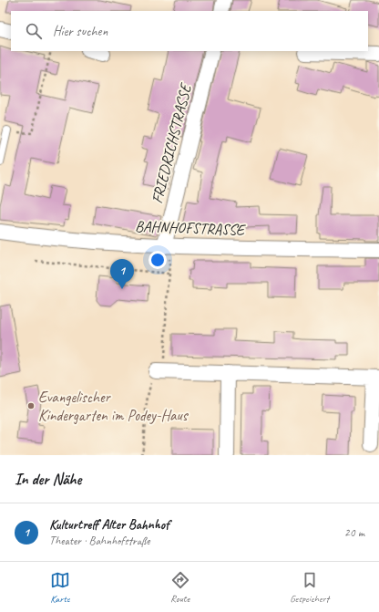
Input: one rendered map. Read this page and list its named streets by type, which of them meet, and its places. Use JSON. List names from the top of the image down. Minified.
{"streets":{"street":["FRIEDRICHSTRASSE","BAHNHOFSTRASSE"]},"crossings":[["FRIEDRICHSTRASSE","BAHNHOFSTRASSE"]],"places":["Evangelischer Kindergarten im Podey-Haus"],"page":{"search":"Hier suchen","pins":"1","heading":"In der Nähe","list":[{"mark":"1","name":"Kulturtreff Alter Bahnhof","note":"Theater · Bahnhofstraße","value":"20 m"}],"nav":["Karte","Route","Gespeichert"]}}
